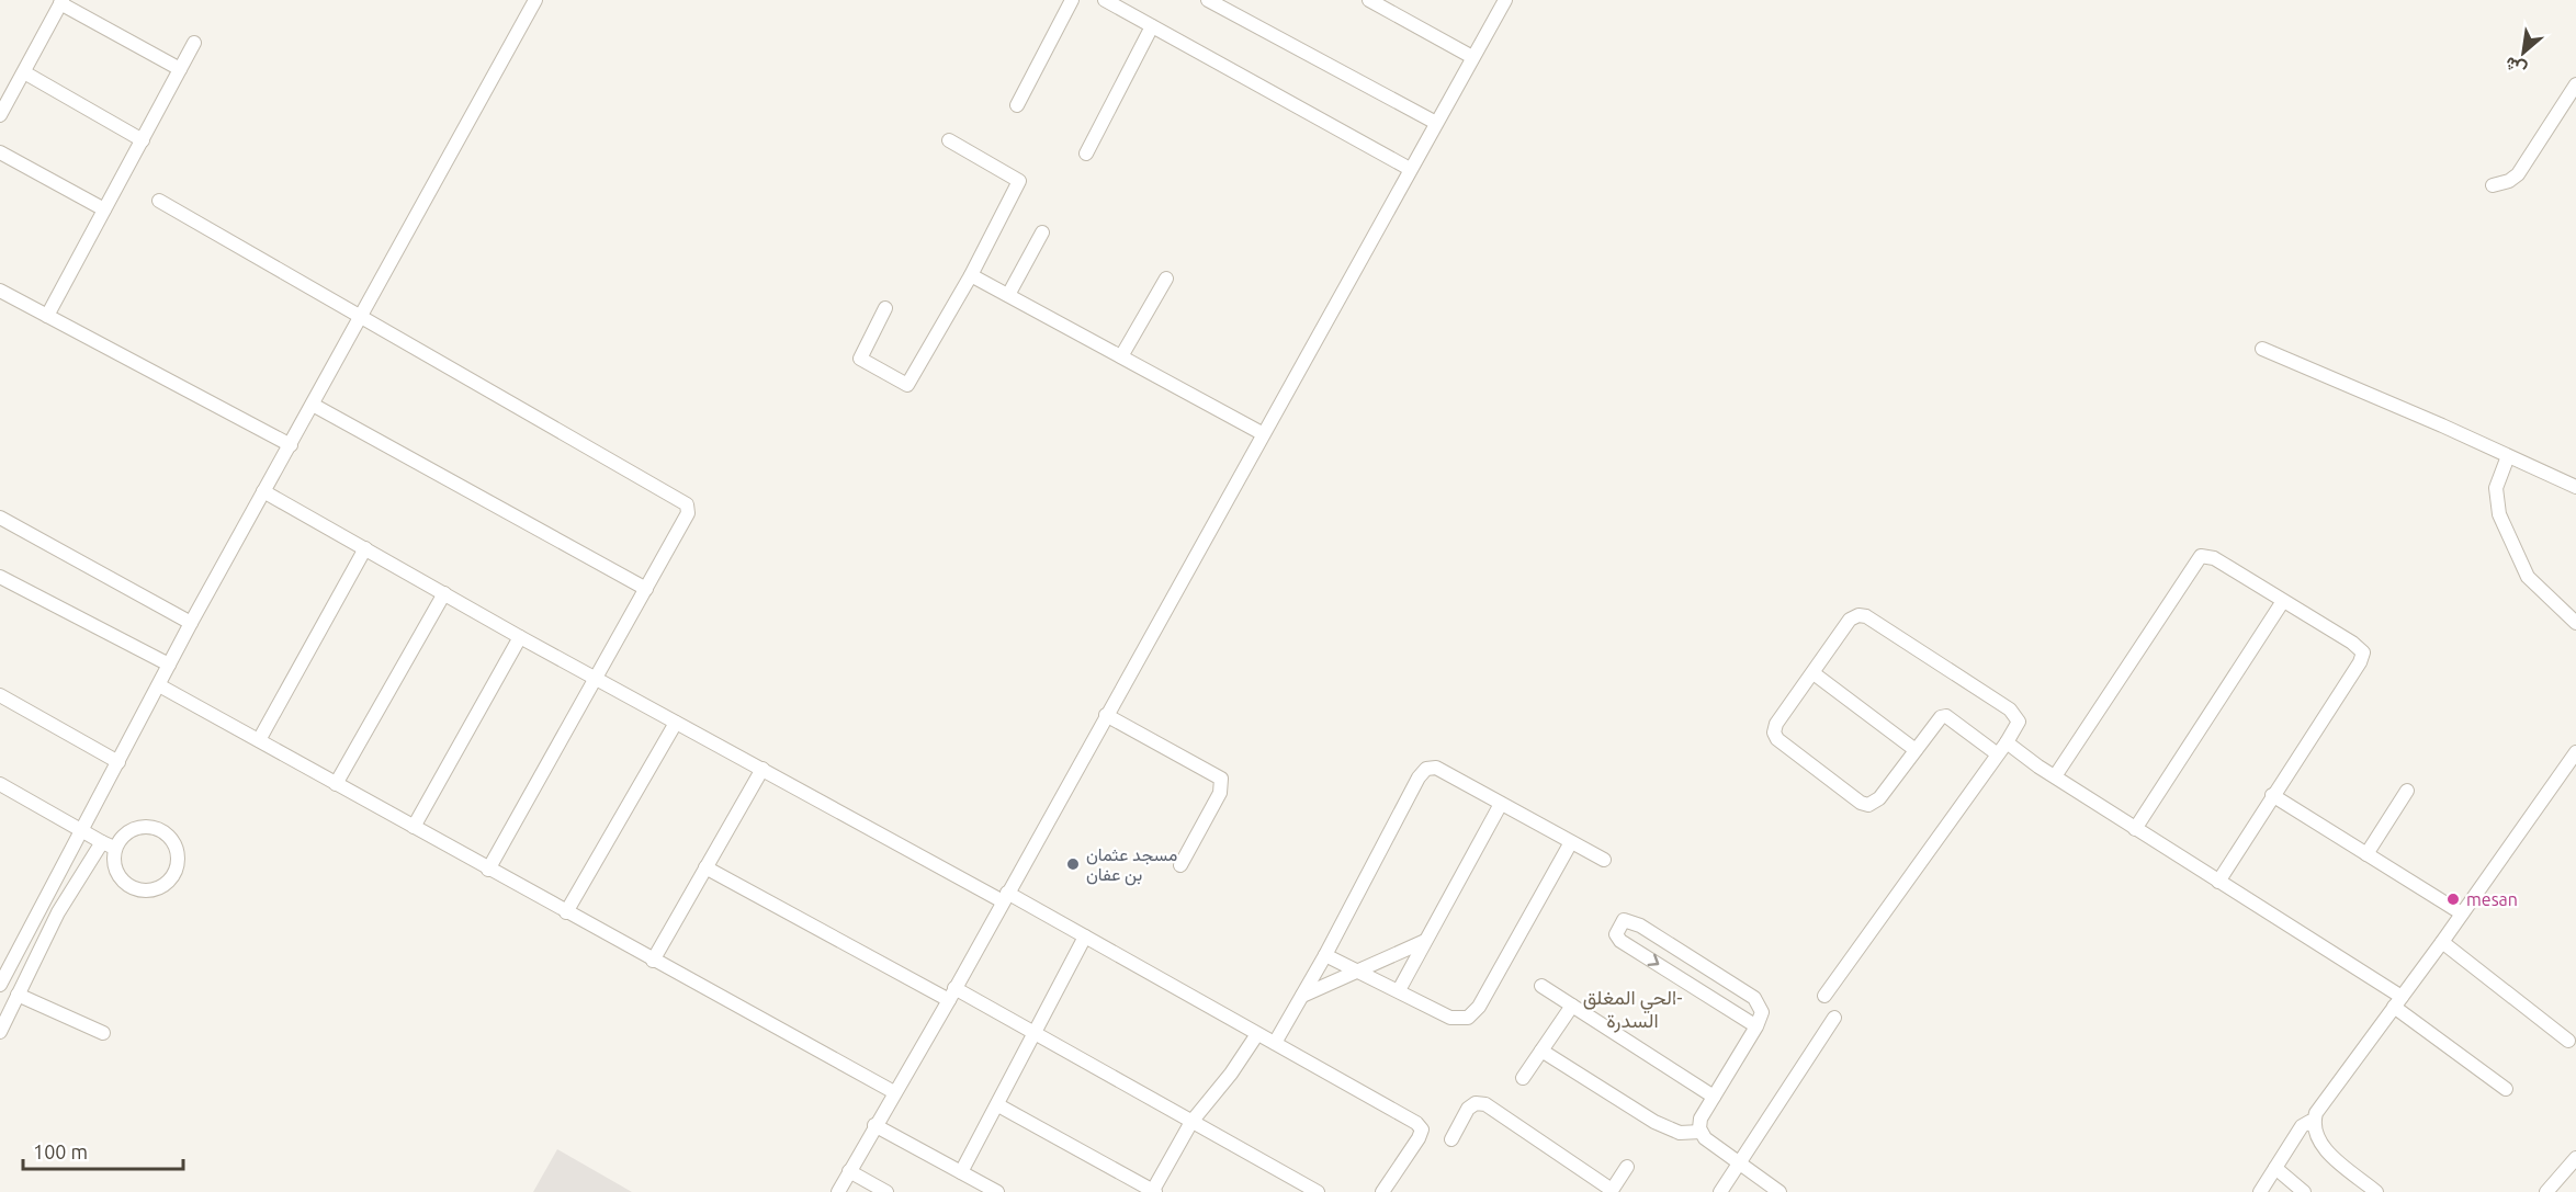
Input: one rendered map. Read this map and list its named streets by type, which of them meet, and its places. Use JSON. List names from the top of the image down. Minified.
{"districts":["الحي المغلق- السدرة"],"places":["مسجد عثمان بن عفان","mesan"],"scale_bar":"100 m","north":"bottom left"}
